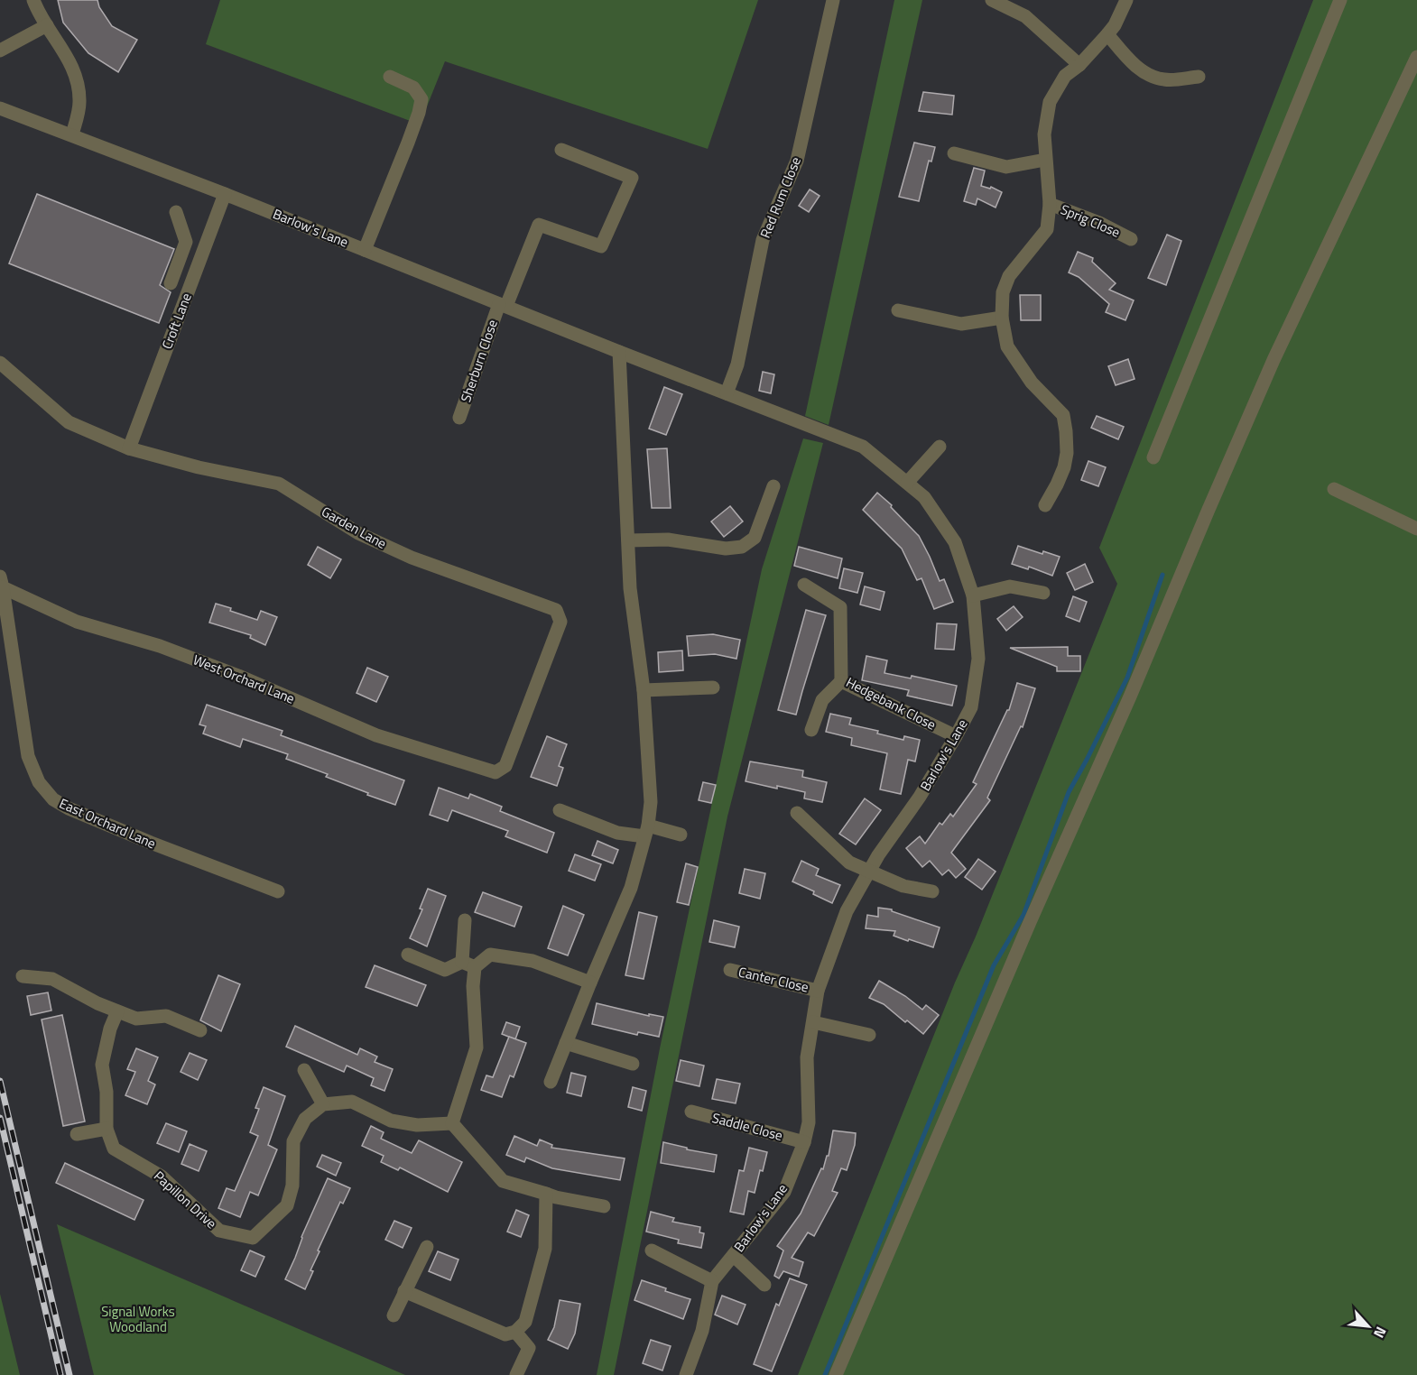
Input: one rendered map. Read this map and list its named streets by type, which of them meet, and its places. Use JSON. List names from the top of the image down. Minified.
{"streets":{"street":["Red Rum Close","Sprig Close","Barlow's Lane","Croft Lane","Sherburn Close","Garden Lane","West Orchard Lane","Hedgebank Close","East Orchard Lane","Canter Close","Saddle Close","Papillon Drive"]},"crossings":[["Red Rum Close","Barlow's Lane"],["Barlow's Lane","Croft Lane"],["Barlow's Lane","Sherburn Close"],["Barlow's Lane","Hedgebank Close"],["Barlow's Lane","Canter Close"],["Barlow's Lane","Saddle Close"],["Croft Lane","Garden Lane"],["Garden Lane","West Orchard Lane"],["West Orchard Lane","East Orchard Lane"]],"parks":["Signal Works Woodland"],"north":"bottom right"}
